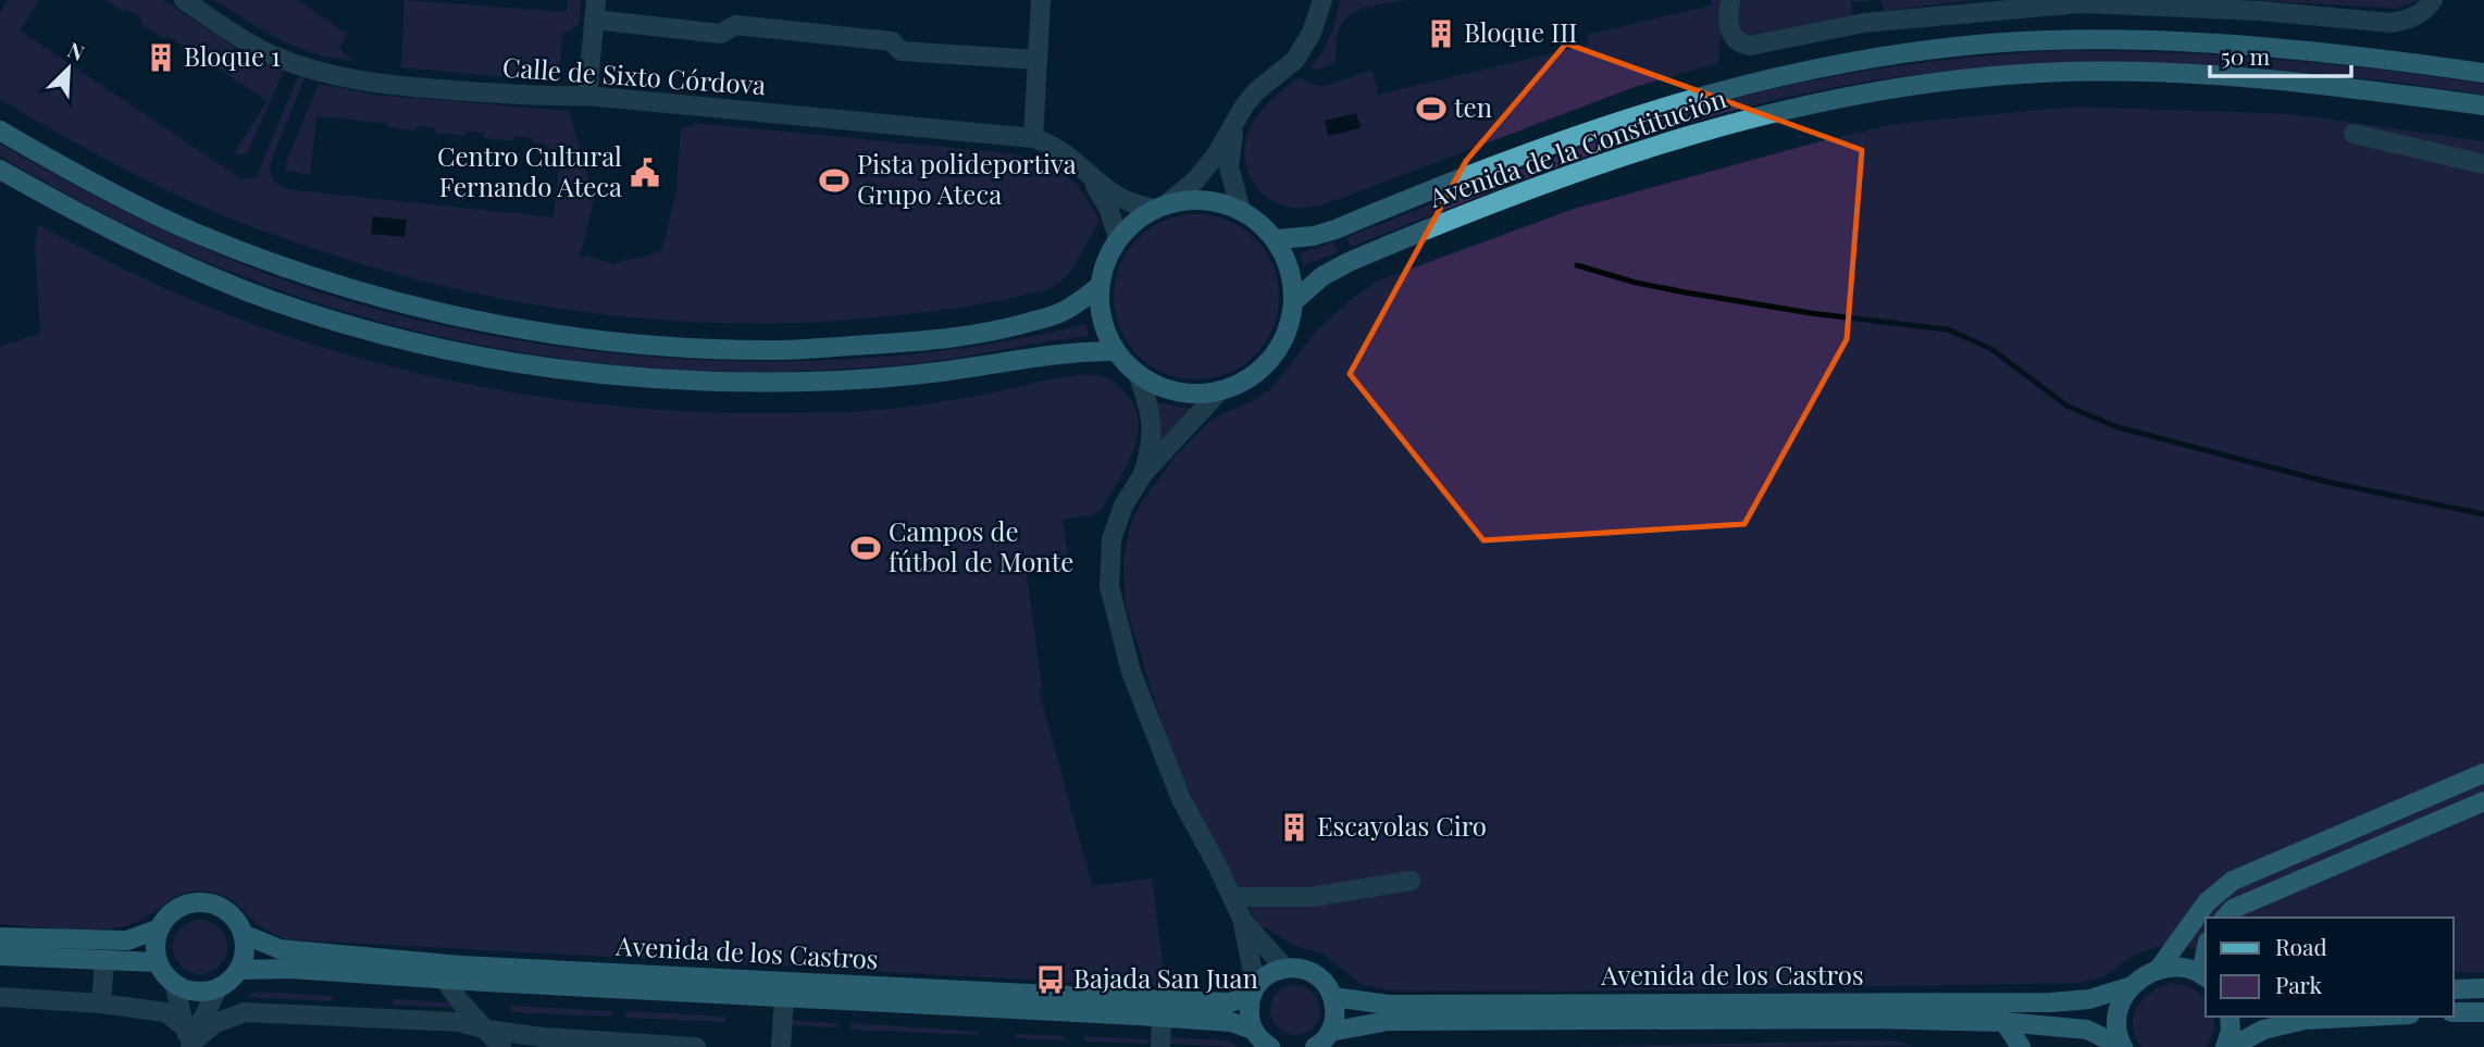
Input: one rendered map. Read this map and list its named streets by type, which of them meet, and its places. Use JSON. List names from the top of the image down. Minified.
{"streets":{"main road":["Avenida de la Constitución","Avenida de los Castros"],"street":["Calle de Sixto Córdova"]},"crossings":[["Calle de Sixto Córdova","Avenida de la Constitución"]],"places":{"building":["Bloque III","Bloque 1","Escayolas Ciro"],"sports":["ten","Pista polideportiva Grupo Ateca","Campos de fútbol de Monte"],"public building":["Centro Cultural Fernando Ateca"],"bus stop":["Bajada San Juan"]},"legend":["Road","Park"],"scale_bar":"50 m","north":"top right"}
